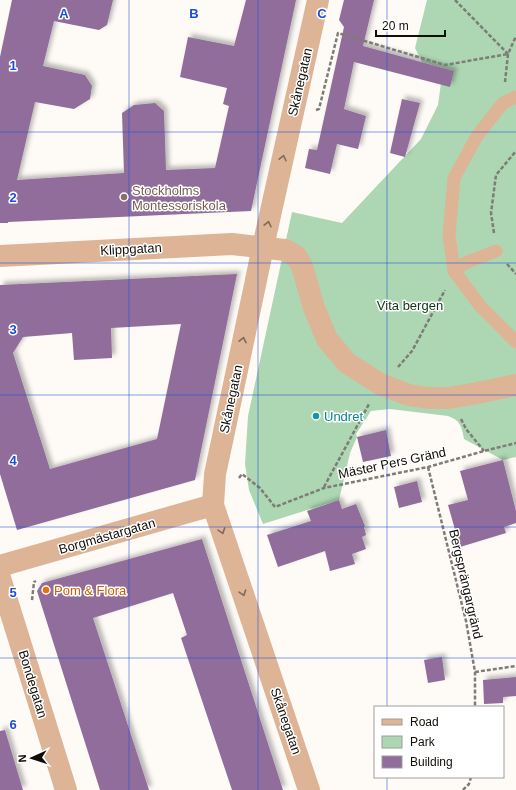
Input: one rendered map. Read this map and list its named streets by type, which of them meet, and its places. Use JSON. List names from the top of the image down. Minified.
{"streets":{"street":["Skånegatan","Klippgatan","Borgmästargatan","Bondegatan"],"path":["Mäster Pers Gränd","Bergsprängargränd"]},"crossings":[["Skånegatan","Klippgatan"],["Skånegatan","Borgmästargatan"],["Mäster Pers Gränd","Bergsprängargränd"]],"parks":["Vita bergen"],"places":["Stockholms Montessoriskola","Undret","Pom & Flora"],"legend":["Road","Park","Building"],"scale_bar":"20 m","north":"left","grid":{"columns":["A","B","C"],"rows":["1","2","3","4","5","6"]}}
